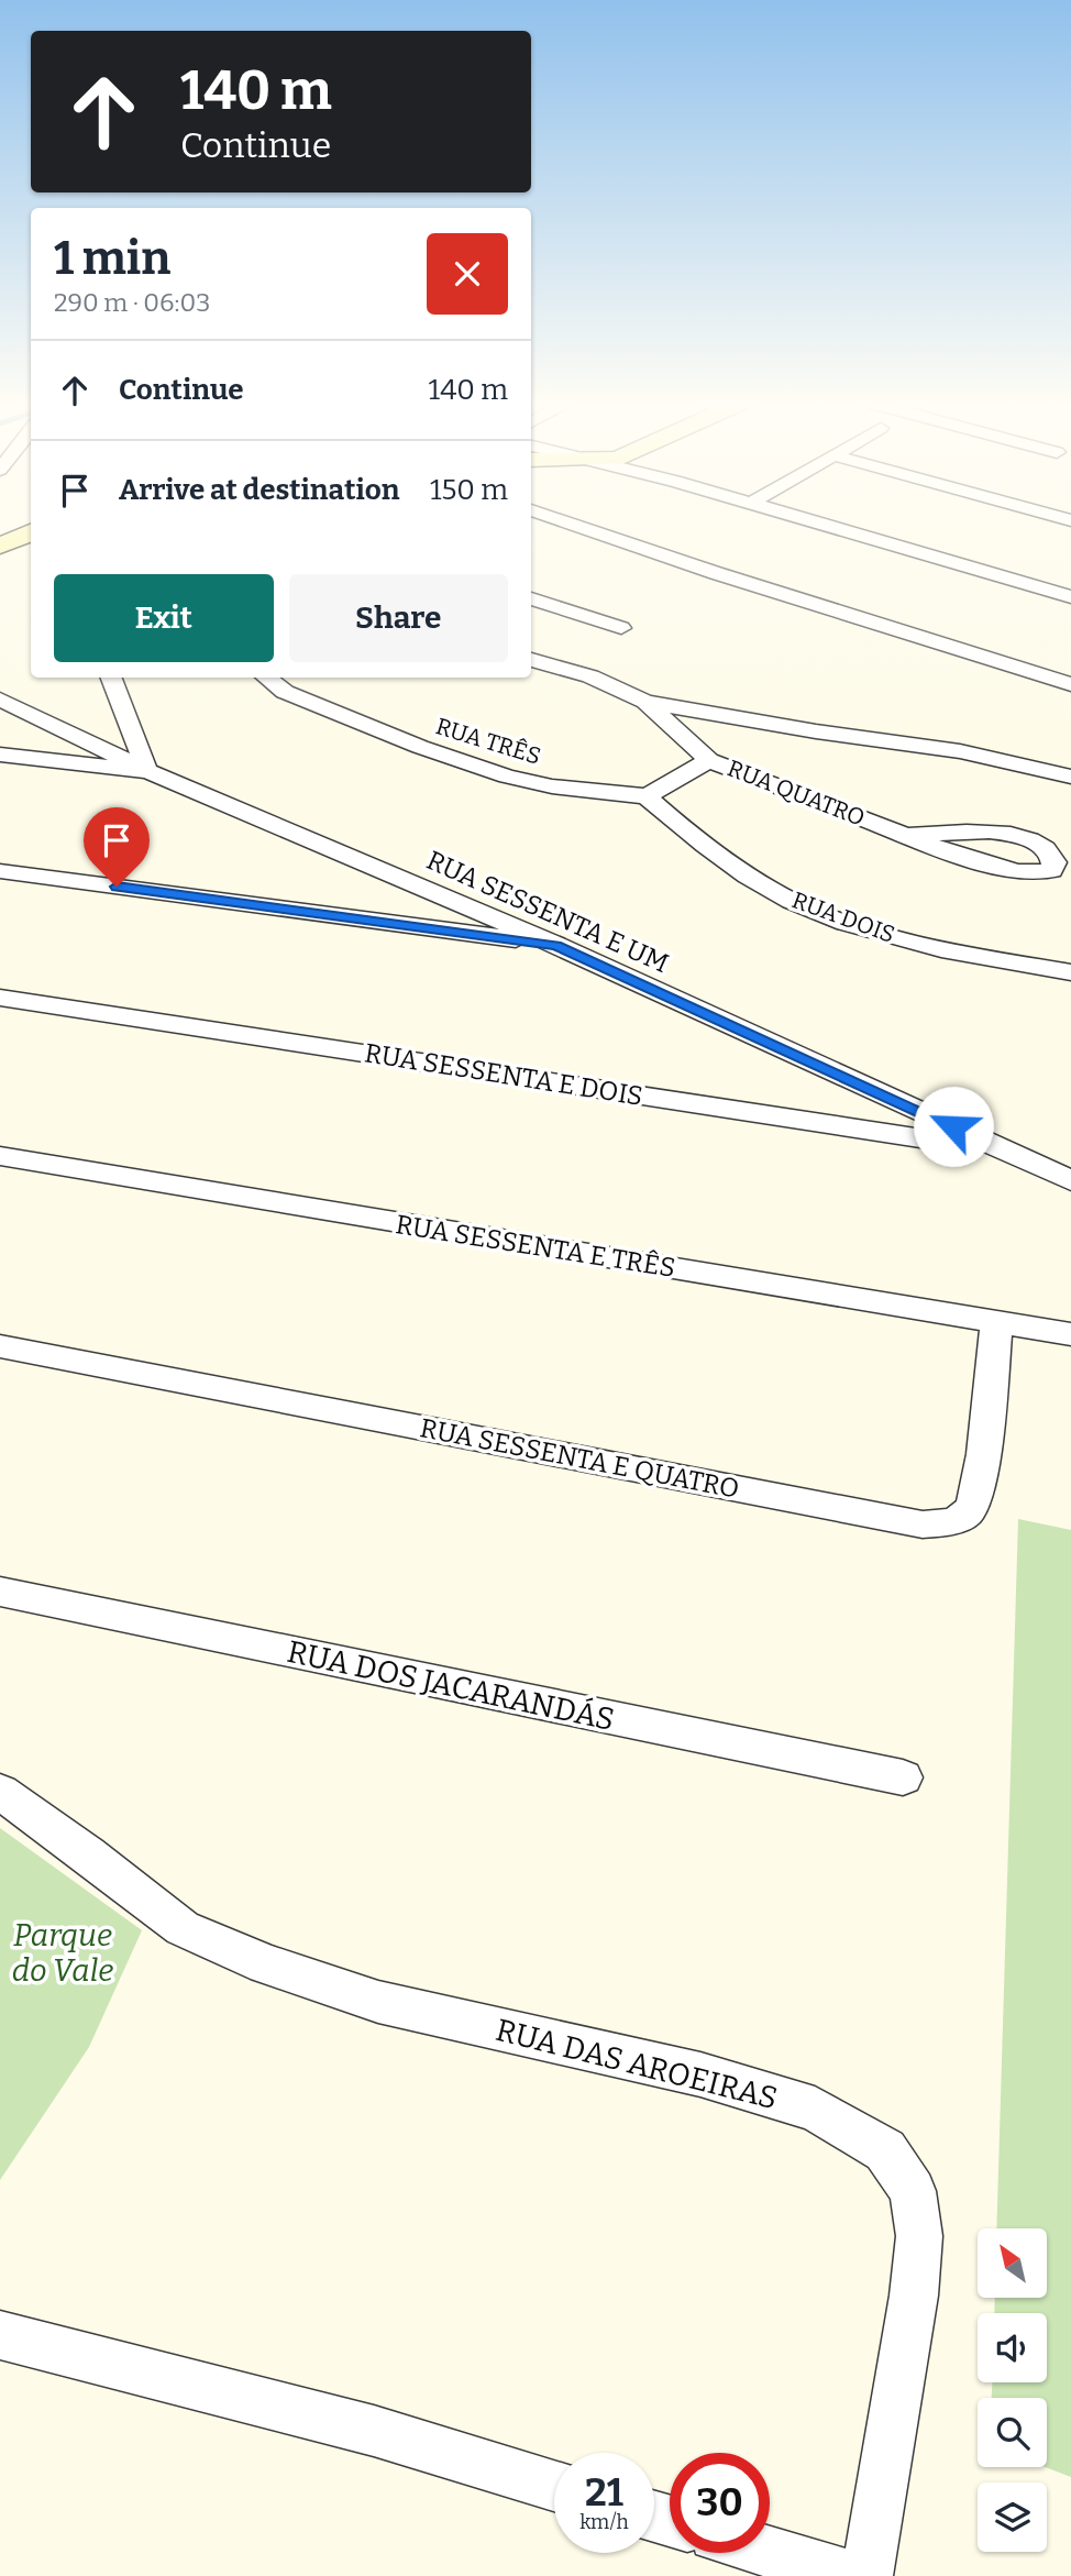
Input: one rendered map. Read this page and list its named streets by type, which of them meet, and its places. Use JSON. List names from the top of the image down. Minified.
{"streets":{"street":["RUA TRÊS","RUA QUATRO","RUA SESSENTA E UM","RUA DOIS","RUA SESSENTA E DOIS","RUA SESSENTA E TRÊS","RUA SESSENTA E QUATRO","RUA DOS JACARANDÁS","RUA DAS AROEIRAS"]},"crossings":[["RUA TRÊS","RUA DOIS"],["RUA SESSENTA E UM","RUA SESSENTA E DOIS"],["RUA SESSENTA E TRÊS","RUA SESSENTA E QUATRO"]],"parks":["Parque do Vale"],"north":"top left","page":{"turn":["140 m","Continue"],"heading":["1 min","290 m · 06:03"],"list":[{"name":"Continue","value":"140 m"},{"name":"Arrive at destination","value":"150 m"}],"buttons":["Exit","Share"],"speed":"21 km/h","limit":"30"}}
